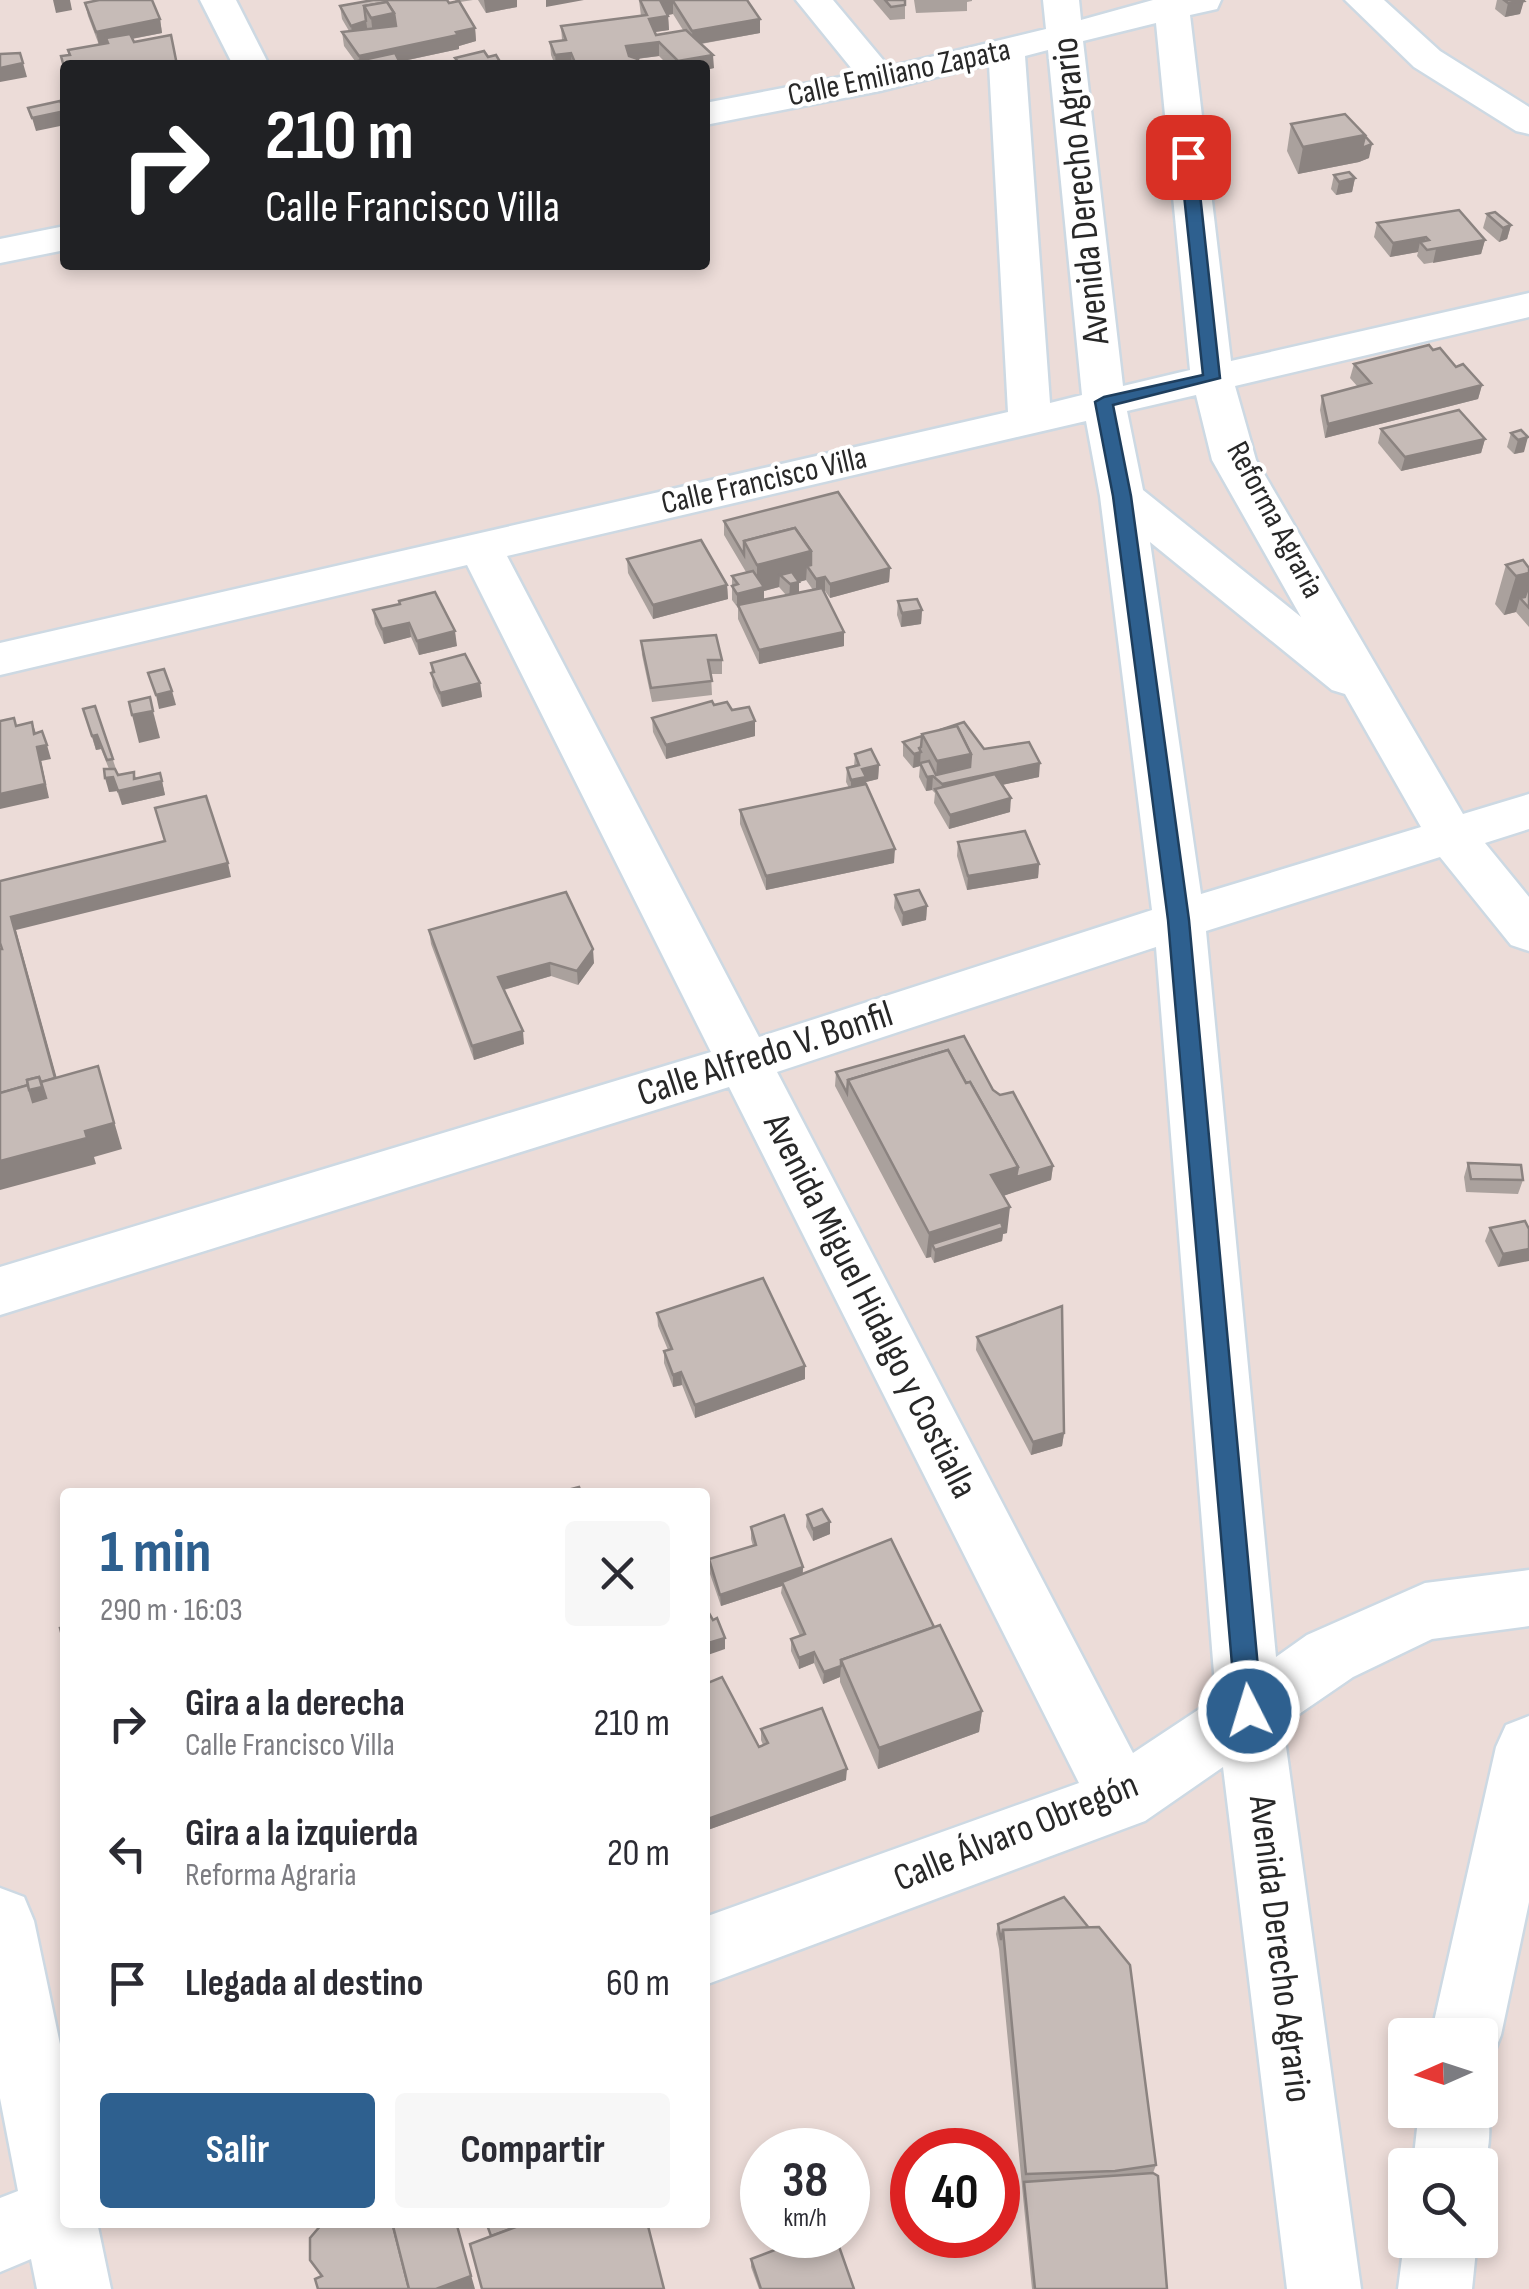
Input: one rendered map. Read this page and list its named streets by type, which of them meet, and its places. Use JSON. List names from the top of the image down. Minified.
{"streets":{"street":["Calle Emiliano Zapata","Avenida Derecho Agrario","Calle Francisco Villa","Reforma Agraria","Calle Alfredo V. Bonfil","Avenida Miguel Hidalgo y Costialla","Calle Álvaro Obregón"]},"crossings":[["Calle Emiliano Zapata","Avenida Derecho Agrario"],["Calle Emiliano Zapata","Reforma Agraria"],["Avenida Derecho Agrario","Calle Francisco Villa"],["Avenida Derecho Agrario","Calle Alfredo V. Bonfil"],["Avenida Derecho Agrario","Calle Álvaro Obregón"],["Calle Francisco Villa","Reforma Agraria"],["Calle Francisco Villa","Avenida Miguel Hidalgo y Costialla"],["Reforma Agraria","Calle Alfredo V. Bonfil"],["Calle Alfredo V. Bonfil","Avenida Miguel Hidalgo y Costialla"],["Avenida Miguel Hidalgo y Costialla","Calle Álvaro Obregón"]],"north":"left","page":{"turn":["210 m","Calle Francisco Villa"],"heading":["1 min","290 m · 16:03"],"list":[{"name":"Gira a la derecha","note":"Calle Francisco Villa","value":"210 m"},{"name":"Gira a la izquierda","note":"Reforma Agraria","value":"20 m"},{"name":"Llegada al destino","value":"60 m"}],"buttons":["Salir","Compartir"],"speed":"38 km/h","limit":"40"}}
